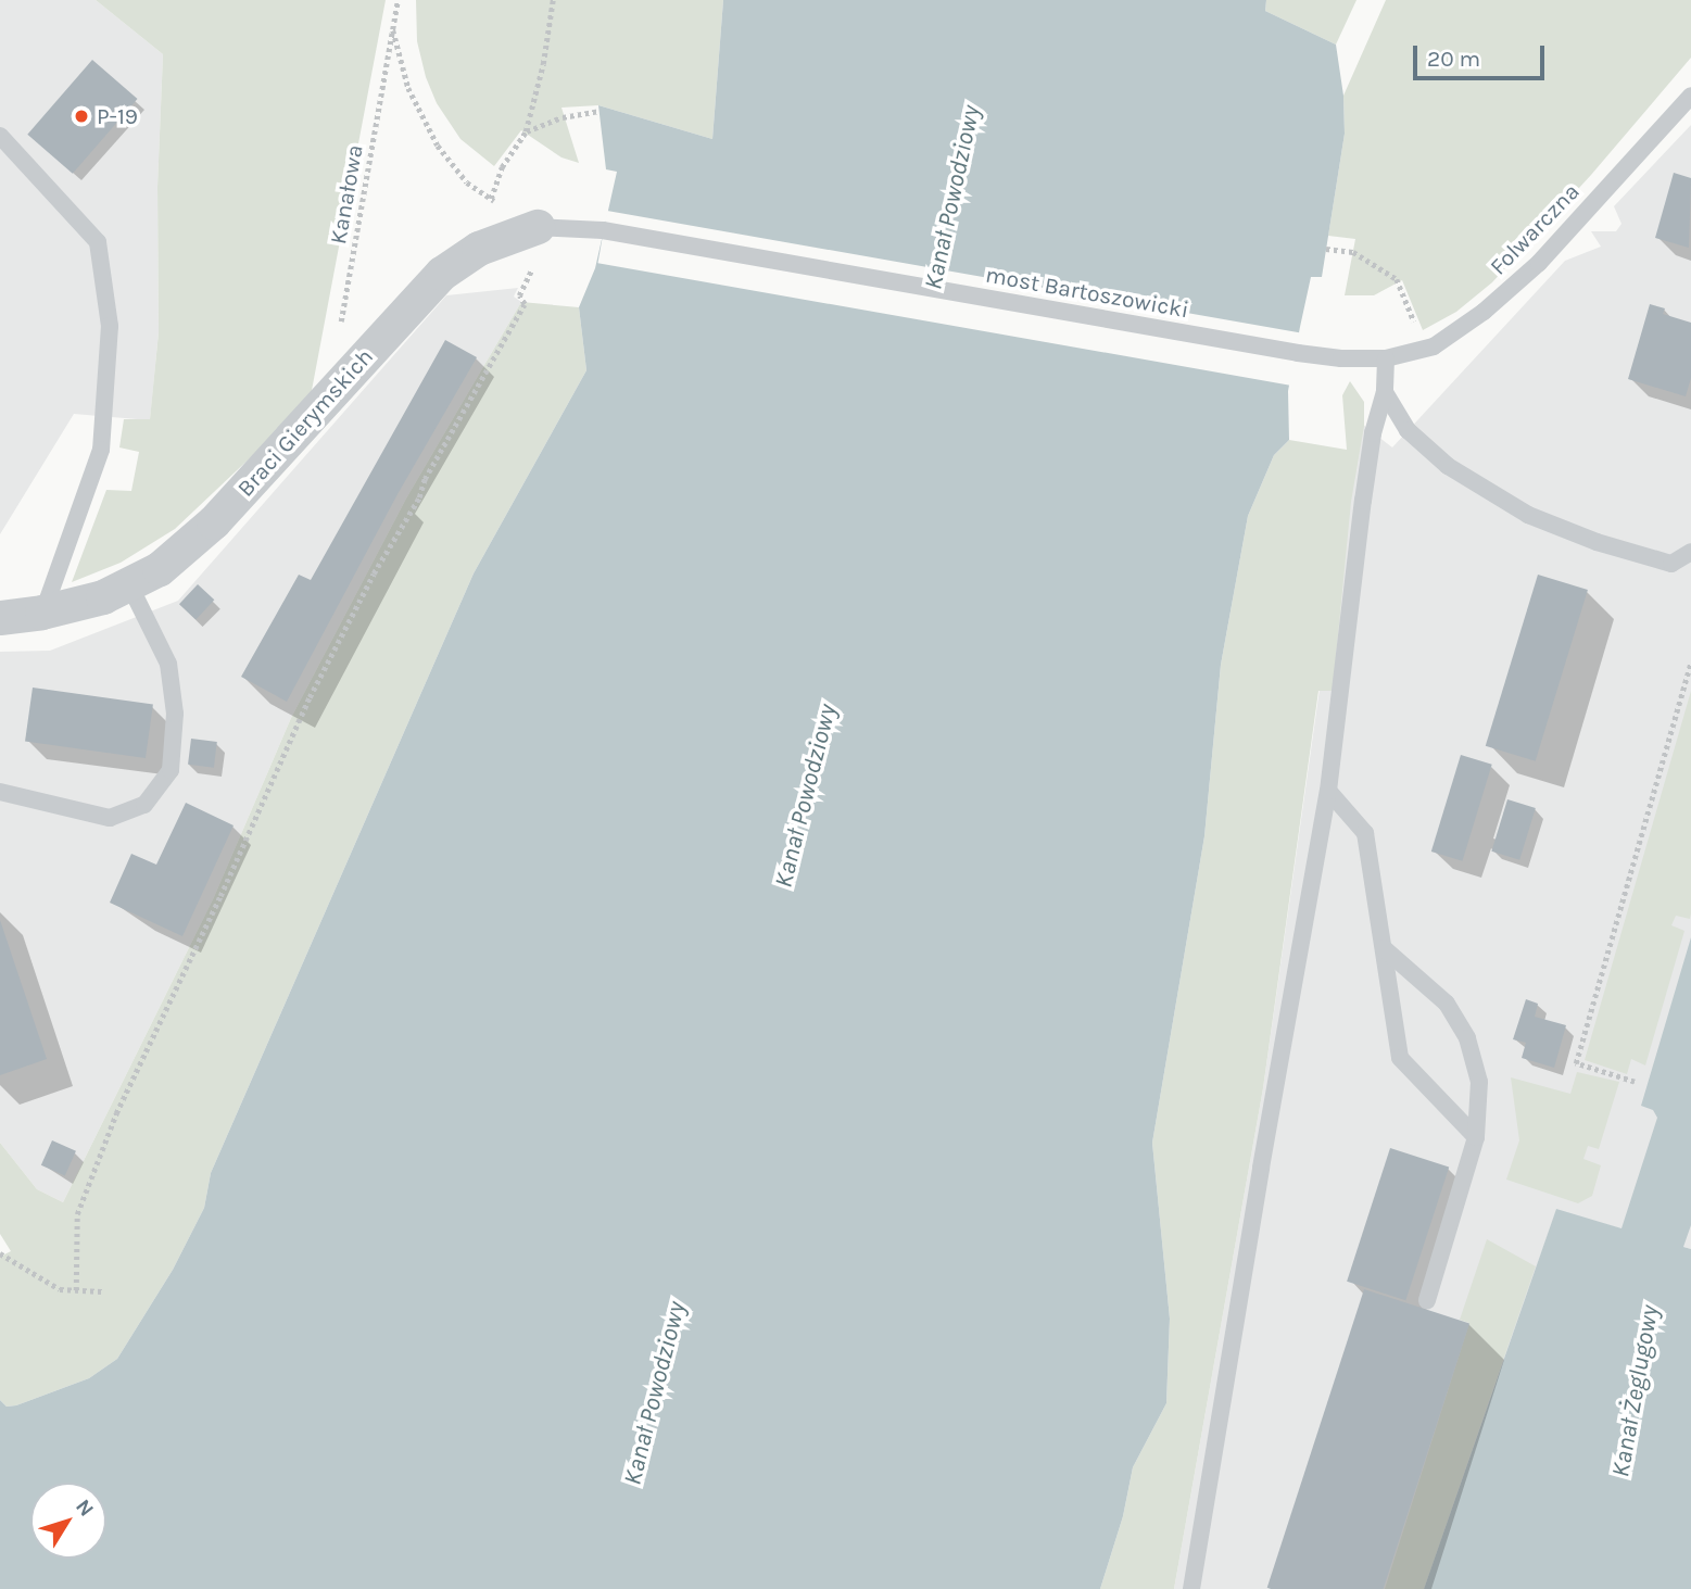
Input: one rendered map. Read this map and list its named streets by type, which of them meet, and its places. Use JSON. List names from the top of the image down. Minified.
{"streets":{"street":["Braci Gierymskich"],"lane":["Folwarczna","most Bartoszowicki"],"path":["Kanałowa"]},"crossings":[["Kanałowa","Braci Gierymskich"],["Folwarczna","most Bartoszowicki"],["most Bartoszowicki","Braci Gierymskich"]],"water":["Kanał Powodziowy","Kanał Żeglugowy"],"places":["P-19"],"scale_bar":"20 m","north":"top right"}
